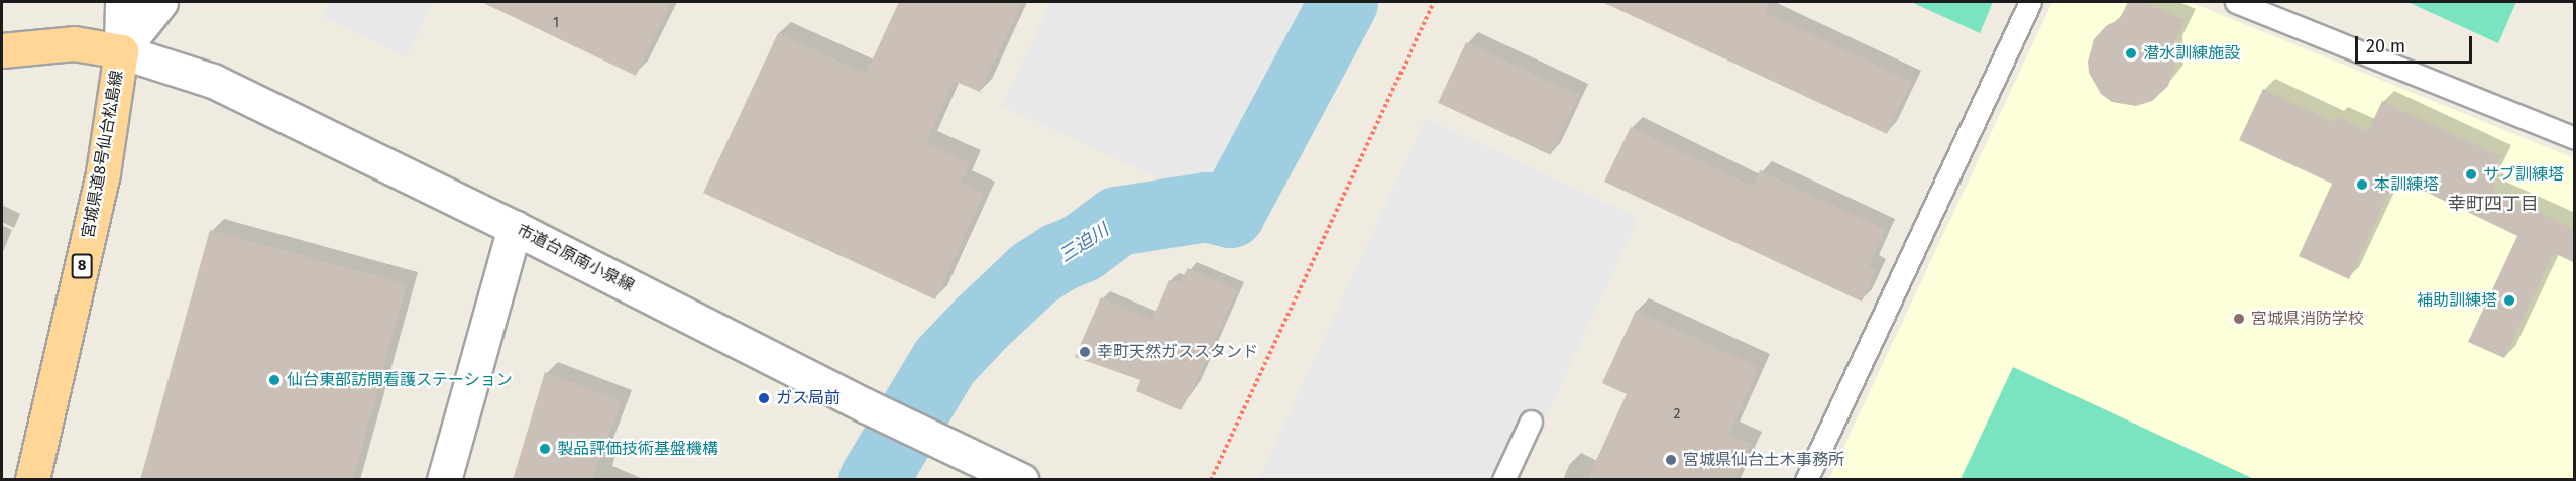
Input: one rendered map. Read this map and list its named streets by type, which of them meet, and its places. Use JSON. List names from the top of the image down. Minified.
{"streets":{"main road":["宮城県道8号仙台松島線","8"],"street":["市道台原南小泉線"]},"crossings":[["宮城県道8号仙台松島線","市道台原南小泉線"]],"districts":["幸町四丁目"],"water":["三迫川"],"places":["潜水訓練施設","サブ訓練塔","本訓練塔","補助訓練塔","宮城県消防学校","幸町天然ガススタンド","仙台東部訪問看護ステーション","ガス局前","製品評価技術基盤機構","宮城県仙台土木事務所"],"house_numbers":["1","2"],"scale_bar":"20 m"}
